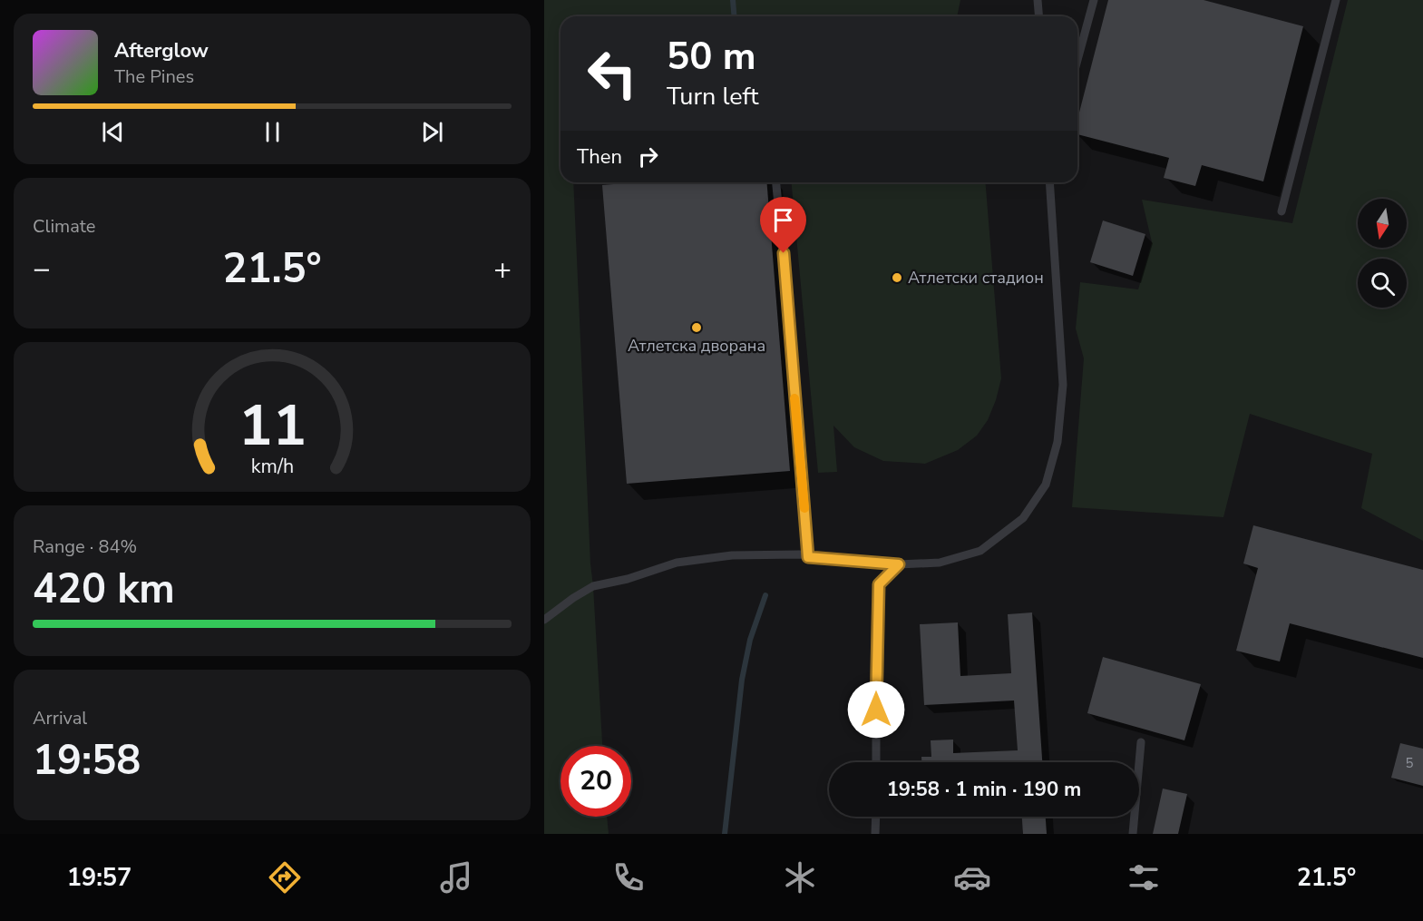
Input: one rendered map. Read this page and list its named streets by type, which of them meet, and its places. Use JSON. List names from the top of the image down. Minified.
{"places":["Атлетски стадион","Атлетска дворана"],"house_numbers":["5"],"north":"bottom","page":{"turn":["50 m","Turn left"],"song":["Afterglow","The Pines"],"then":"Then","tile":["Climate",["Range · 84%","420 km"],["Arrival","19:58"]],"heat":["−","21.5°","+"],"limit":"20","trip":"19:58 · 1 min · 190 m","tabs":["19:57","21.5°"],"gauge":["11","km/h"]}}
